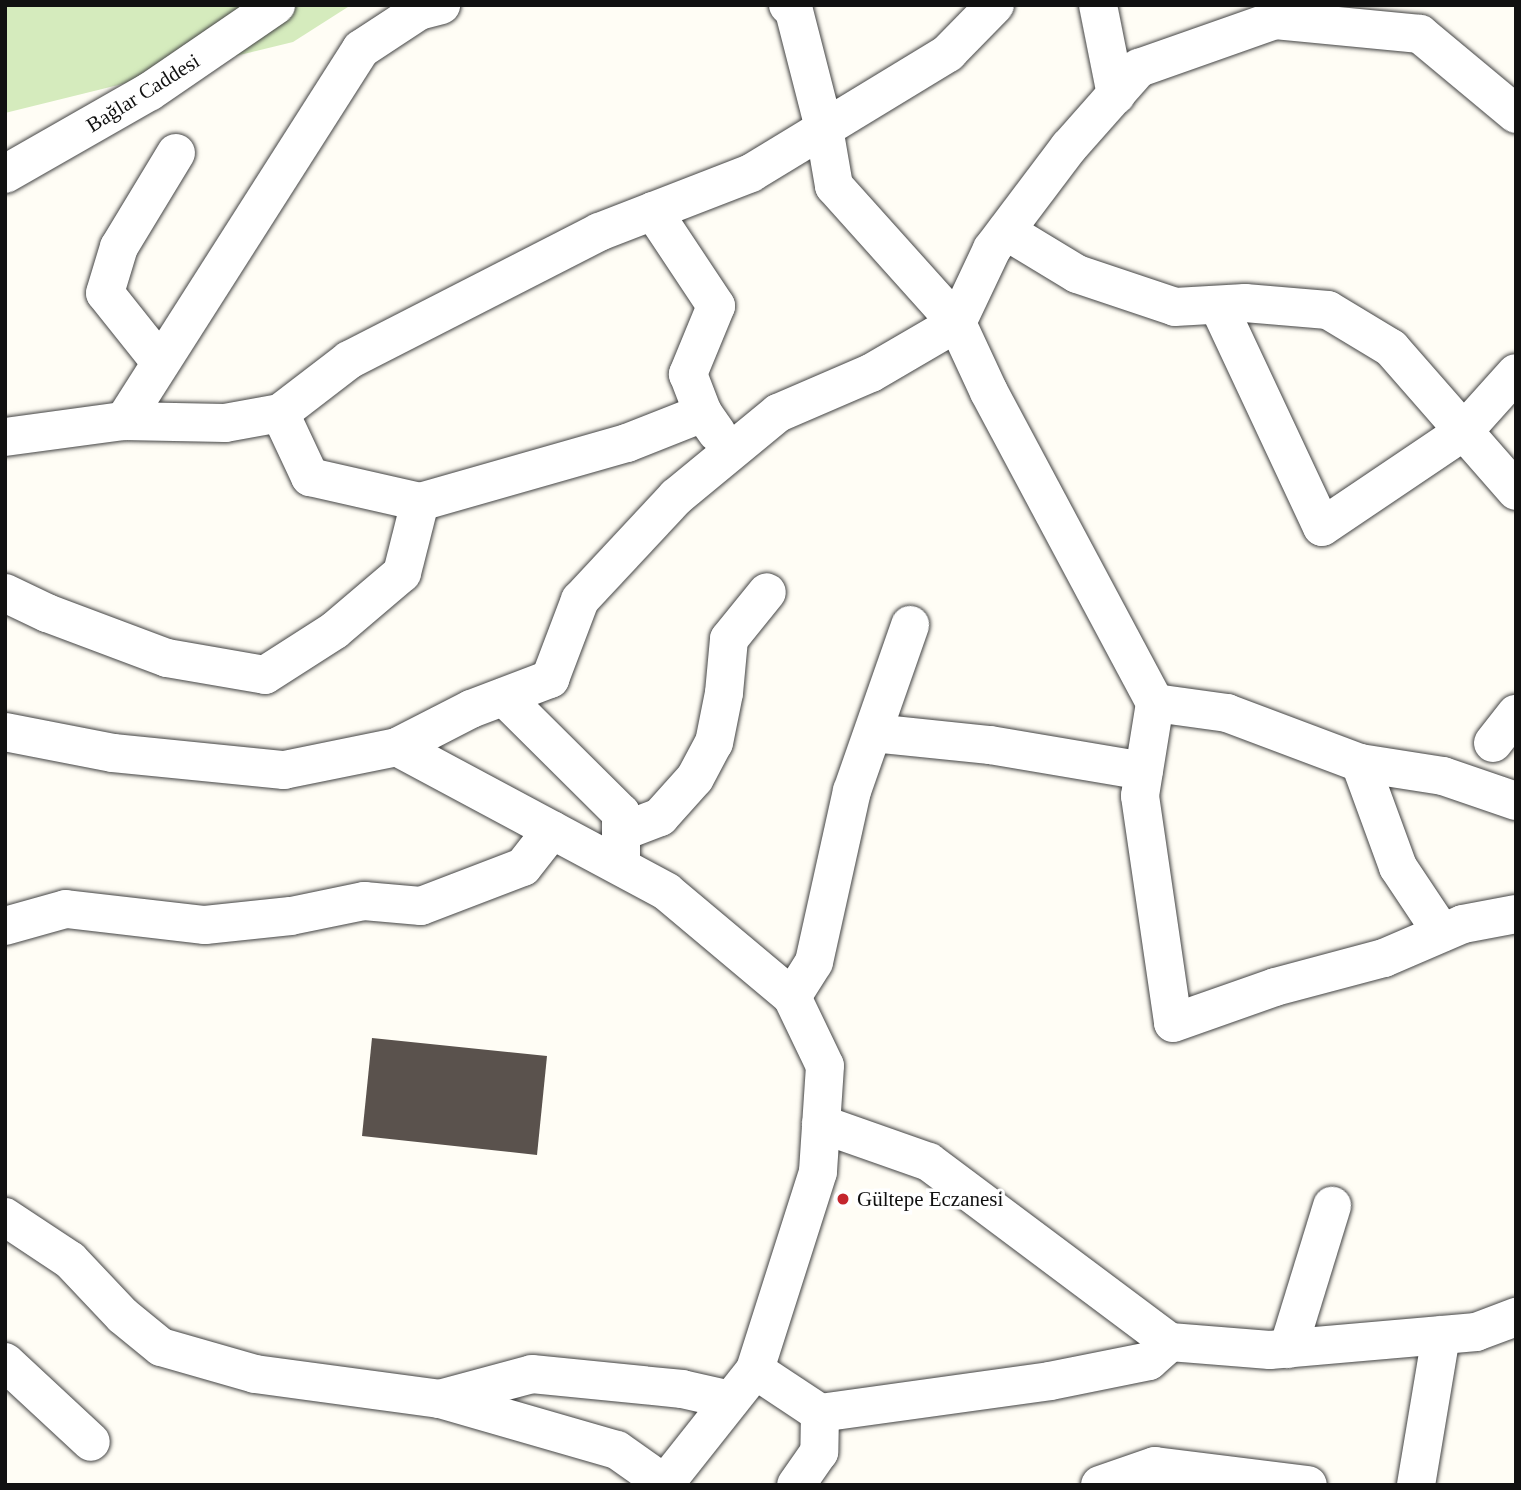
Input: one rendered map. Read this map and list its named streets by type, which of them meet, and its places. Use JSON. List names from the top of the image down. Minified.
{"streets":{"street":["Bağlar Caddesi"]},"places":["Gültepe Eczanesi"]}
